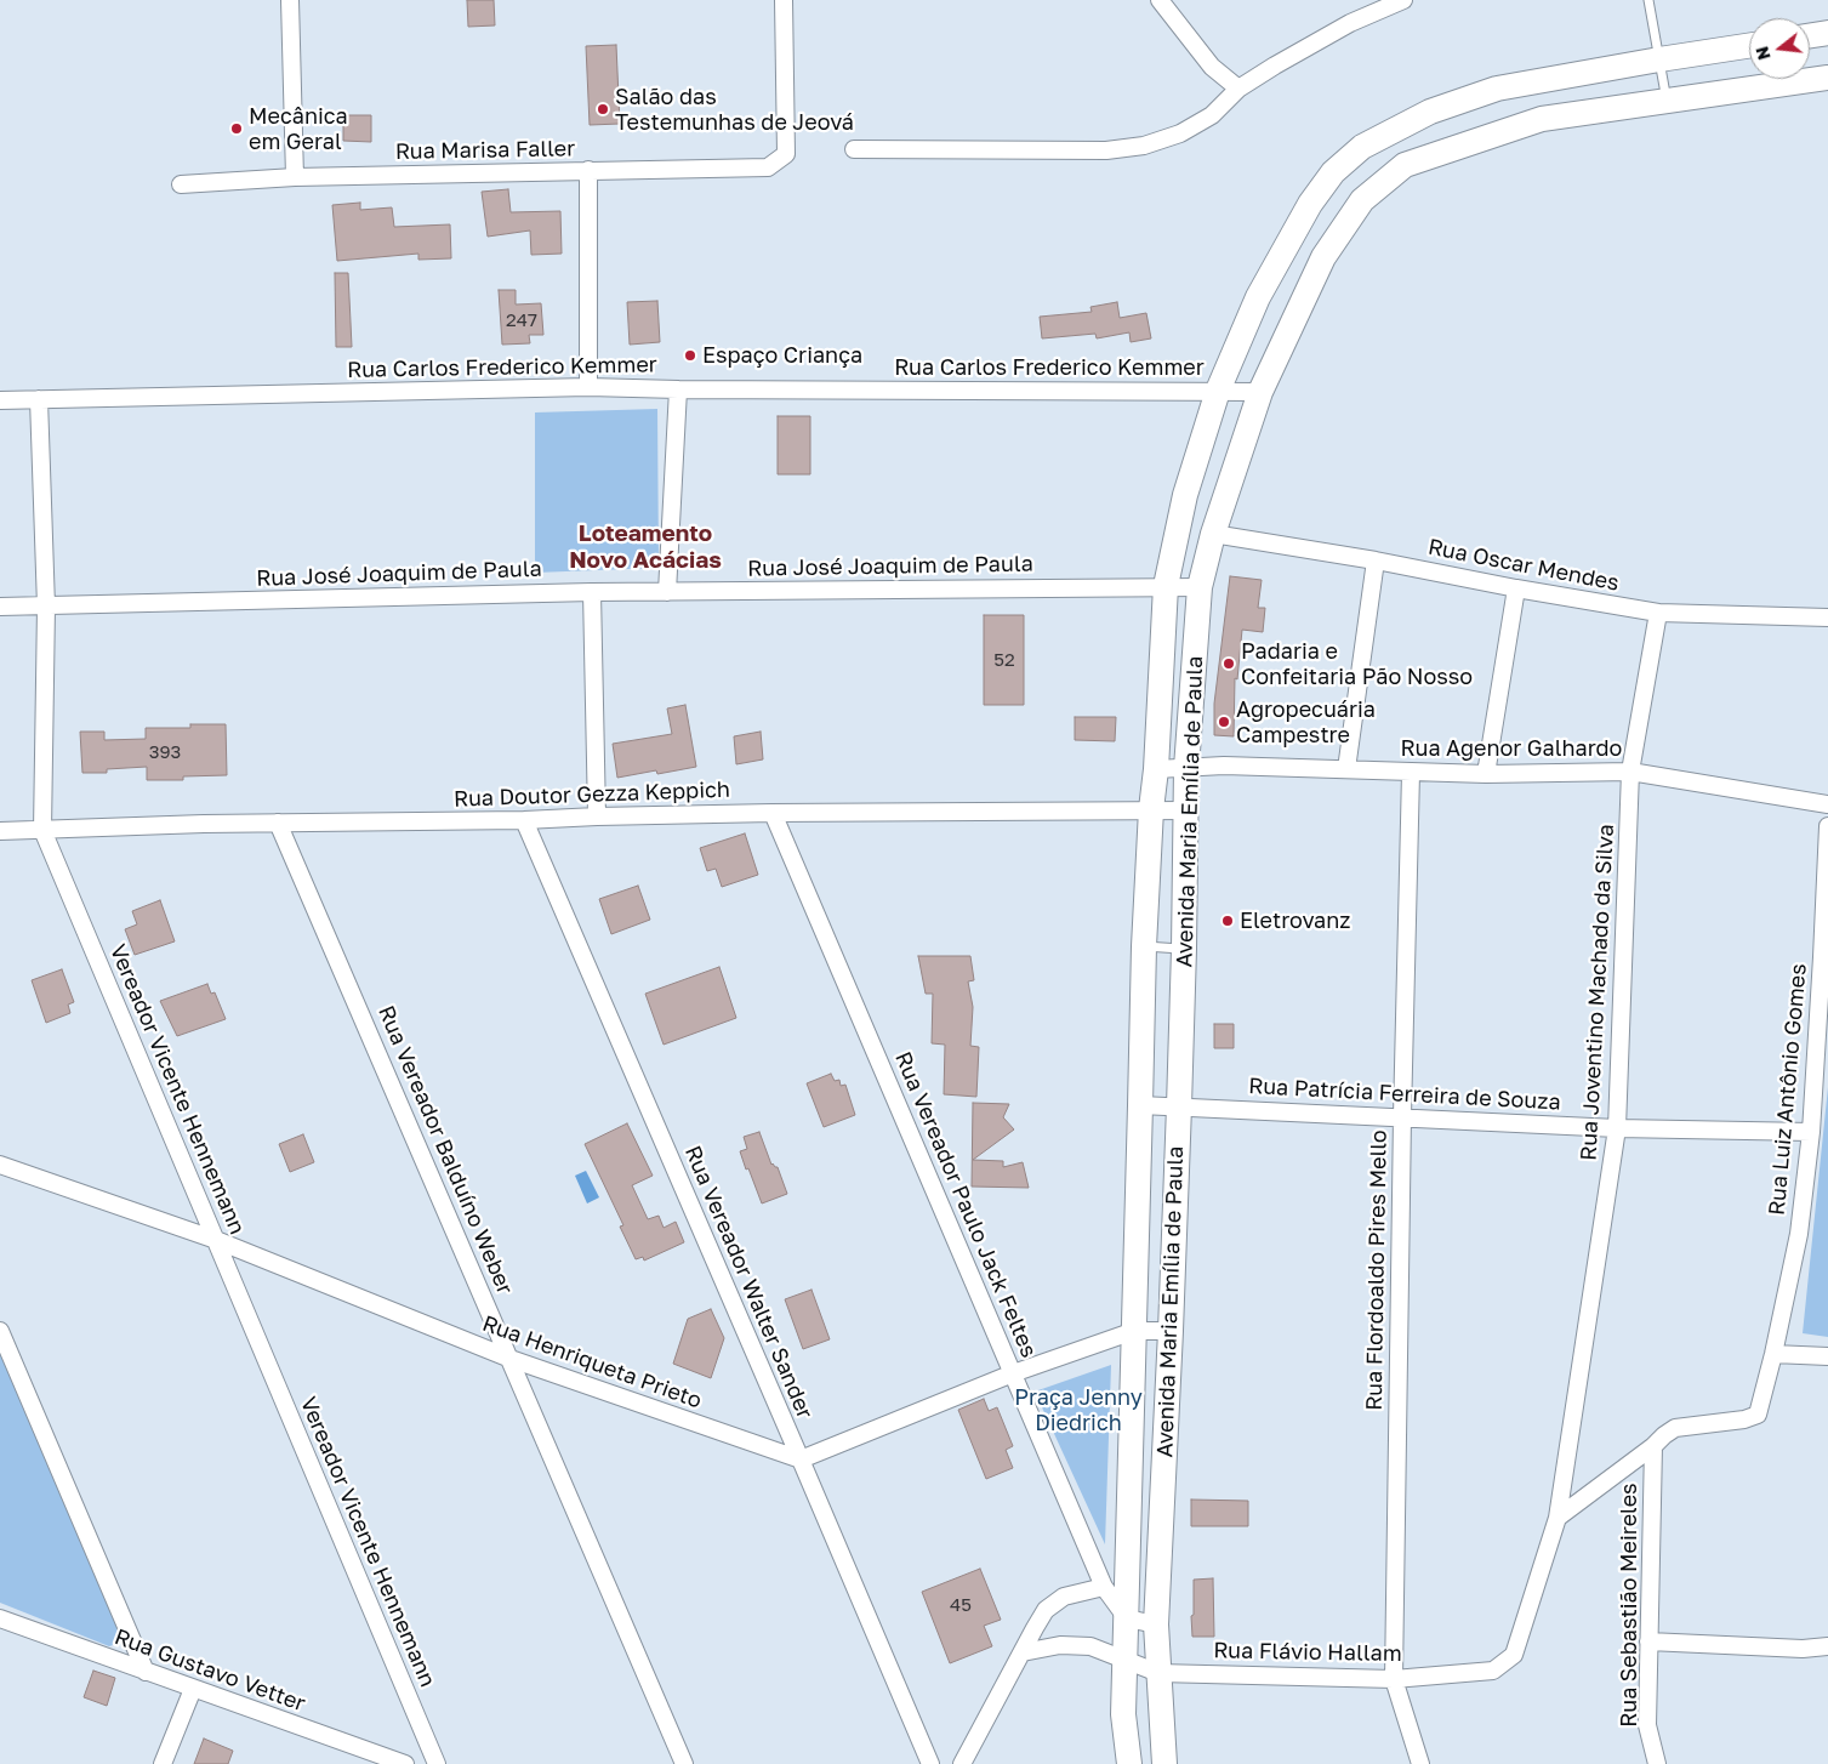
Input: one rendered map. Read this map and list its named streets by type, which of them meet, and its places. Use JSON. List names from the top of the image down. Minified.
{"streets":{"main road":["Avenida Maria Emília de Paula"],"street":["Rua Marisa Faller","Rua Carlos Frederico Kemmer","Rua Oscar Mendes","Rua José Joaquim de Paula","Rua Agenor Galhardo","Rua Doutor Gezza Keppich","Rua Joventino Machado da Silva","Vereador Vicente Hennemann","Rua Luiz Antônio Gomes","Rua Patrícia Ferreira de Souza","Rua Vereador Balduíno Weber","Rua Vereador Paulo Jack Feltes","Rua Flordoaldo Pires Mello","Rua Vereador Walter Sander","Rua Henriqueta Prieto","Rua Sebastião Meireles","Rua Flávio Hallam","Rua Gustavo Vetter"]},"crossings":[["Rua Carlos Frederico Kemmer","Avenida Maria Emília de Paula"],["Rua Carlos Frederico Kemmer","Vereador Vicente Hennemann"],["Rua Oscar Mendes","Avenida Maria Emília de Paula"],["Rua Oscar Mendes","Rua Joventino Machado da Silva"],["Rua José Joaquim de Paula","Avenida Maria Emília de Paula"],["Rua José Joaquim de Paula","Vereador Vicente Hennemann"],["Rua Agenor Galhardo","Avenida Maria Emília de Paula"],["Rua Agenor Galhardo","Rua Joventino Machado da Silva"],["Rua Agenor Galhardo","Rua Flordoaldo Pires Mello"],["Rua Doutor Gezza Keppich","Avenida Maria Emília de Paula"],["Rua Doutor Gezza Keppich","Vereador Vicente Hennemann"],["Rua Doutor Gezza Keppich","Rua Vereador Balduíno Weber"],["Rua Doutor Gezza Keppich","Rua Vereador Paulo Jack Feltes"],["Rua Doutor Gezza Keppich","Rua Vereador Walter Sander"],["Avenida Maria Emília de Paula","Rua Patrícia Ferreira de Souza"],["Avenida Maria Emília de Paula","Rua Vereador Paulo Jack Feltes"],["Avenida Maria Emília de Paula","Rua Flávio Hallam"],["Rua Joventino Machado da Silva","Rua Patrícia Ferreira de Souza"],["Rua Joventino Machado da Silva","Rua Flávio Hallam"],["Vereador Vicente Hennemann","Rua Henriqueta Prieto"],["Rua Luiz Antônio Gomes","Rua Patrícia Ferreira de Souza"],["Rua Luiz Antônio Gomes","Rua Sebastião Meireles"],["Rua Patrícia Ferreira de Souza","Rua Flordoaldo Pires Mello"],["Rua Vereador Balduíno Weber","Rua Henriqueta Prieto"],["Rua Flordoaldo Pires Mello","Rua Flávio Hallam"],["Rua Vereador Walter Sander","Rua Henriqueta Prieto"]],"districts":["Loteamento Novo Acácias"],"parks":["Praça Jenny Diedrich"],"places":["Salão das Testemunhas de Jeová","Mecânica em Geral","Espaço Criança","Padaria e Confeitaria Pão Nosso","Agropecuária Campestre","Eletrovanz"],"house_numbers":["247","52","393","45"],"north":"left"}
